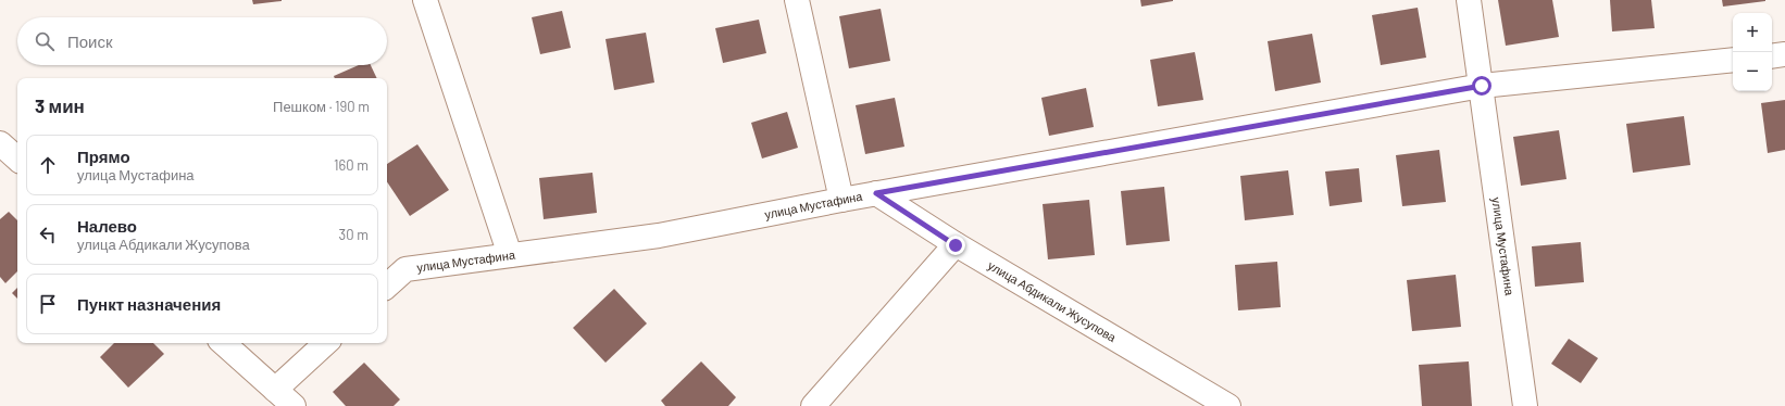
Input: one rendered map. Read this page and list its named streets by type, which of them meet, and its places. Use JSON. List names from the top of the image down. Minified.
{"streets":{"street":["улица Мустафина","улица Абдикали Жусупова"]},"crossings":[["улица Мустафина","улица Абдикали Жусупова"]],"page":{"map_buttons":["+","−"],"search":"Поиск","heading":["3 мин","Пешком · 190 m"],"list":[["Прямо","улица Мустафина","160 m"],["Налево","улица Абдикали Жусупова","30 m"],"Пункт назначения"]}}
